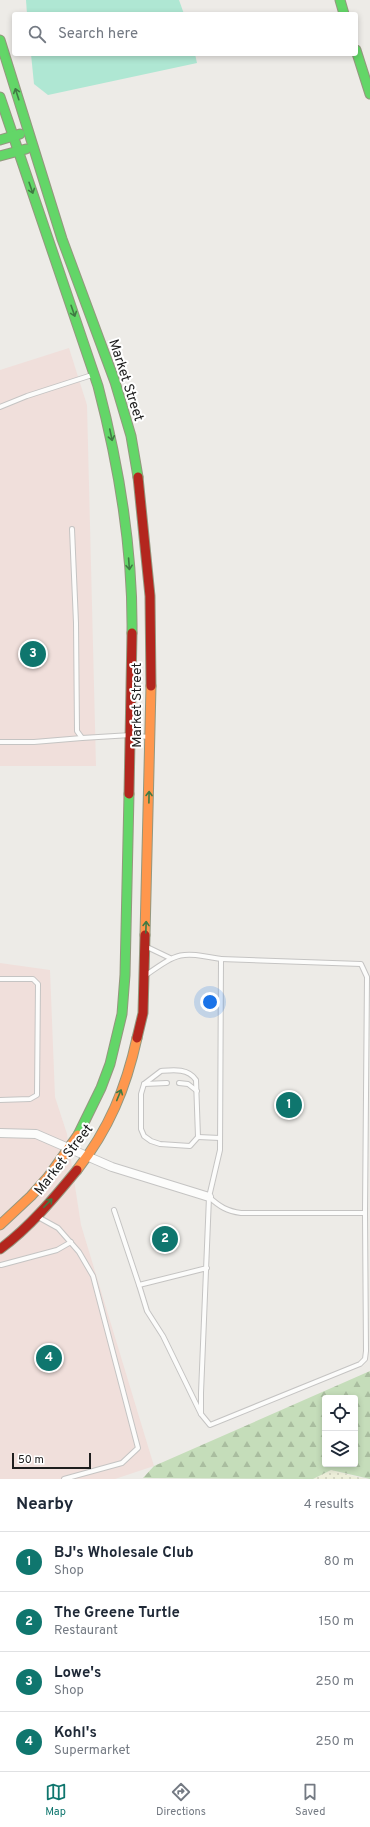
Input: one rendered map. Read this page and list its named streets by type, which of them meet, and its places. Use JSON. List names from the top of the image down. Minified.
{"streets":{"street":["Market Street"]},"scale_bar":"50 m","page":{"search":"Search here","pins":["3","1","2","4"],"scale":"50 m","heading":["Nearby","4 results"],"list":[{"mark":"1","name":"BJ's Wholesale Club","note":"Shop","value":"80 m"},{"mark":"2","name":"The Greene Turtle","note":"Restaurant","value":"150 m"},{"mark":"3","name":"Lowe's","note":"Shop","value":"250 m"},{"mark":"4","name":"Kohl's","note":"Supermarket","value":"250 m"}],"nav":["Map","Directions","Saved"]}}
